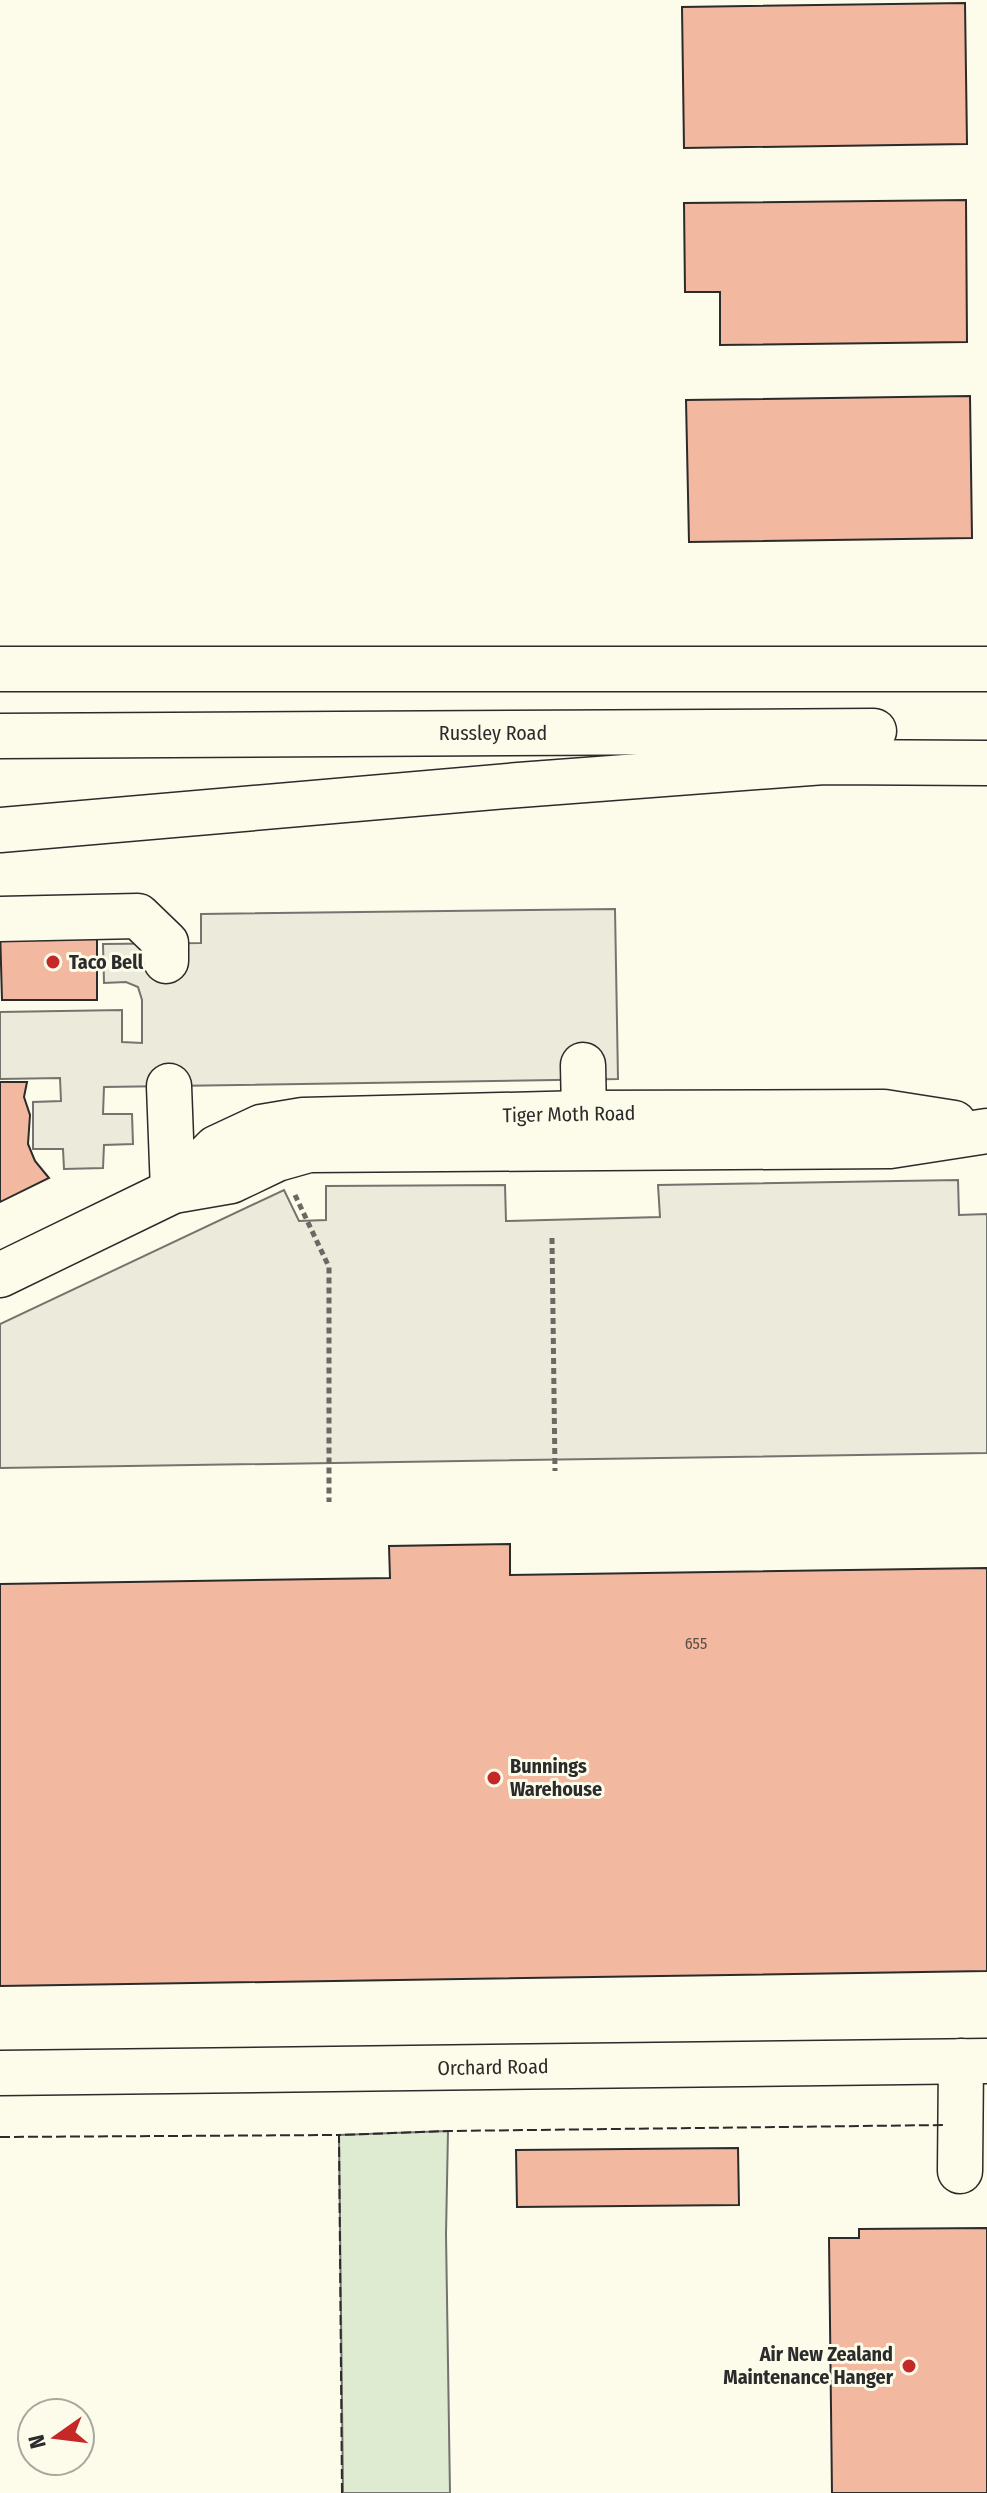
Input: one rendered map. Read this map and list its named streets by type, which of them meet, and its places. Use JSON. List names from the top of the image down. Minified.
{"streets":{"main road":["Russley Road","Tiger Moth Road","Orchard Road"]},"places":["Taco Bell","Bunnings Warehouse","Air New Zealand Maintenance Hanger"],"house_numbers":["655"],"north":"left"}
